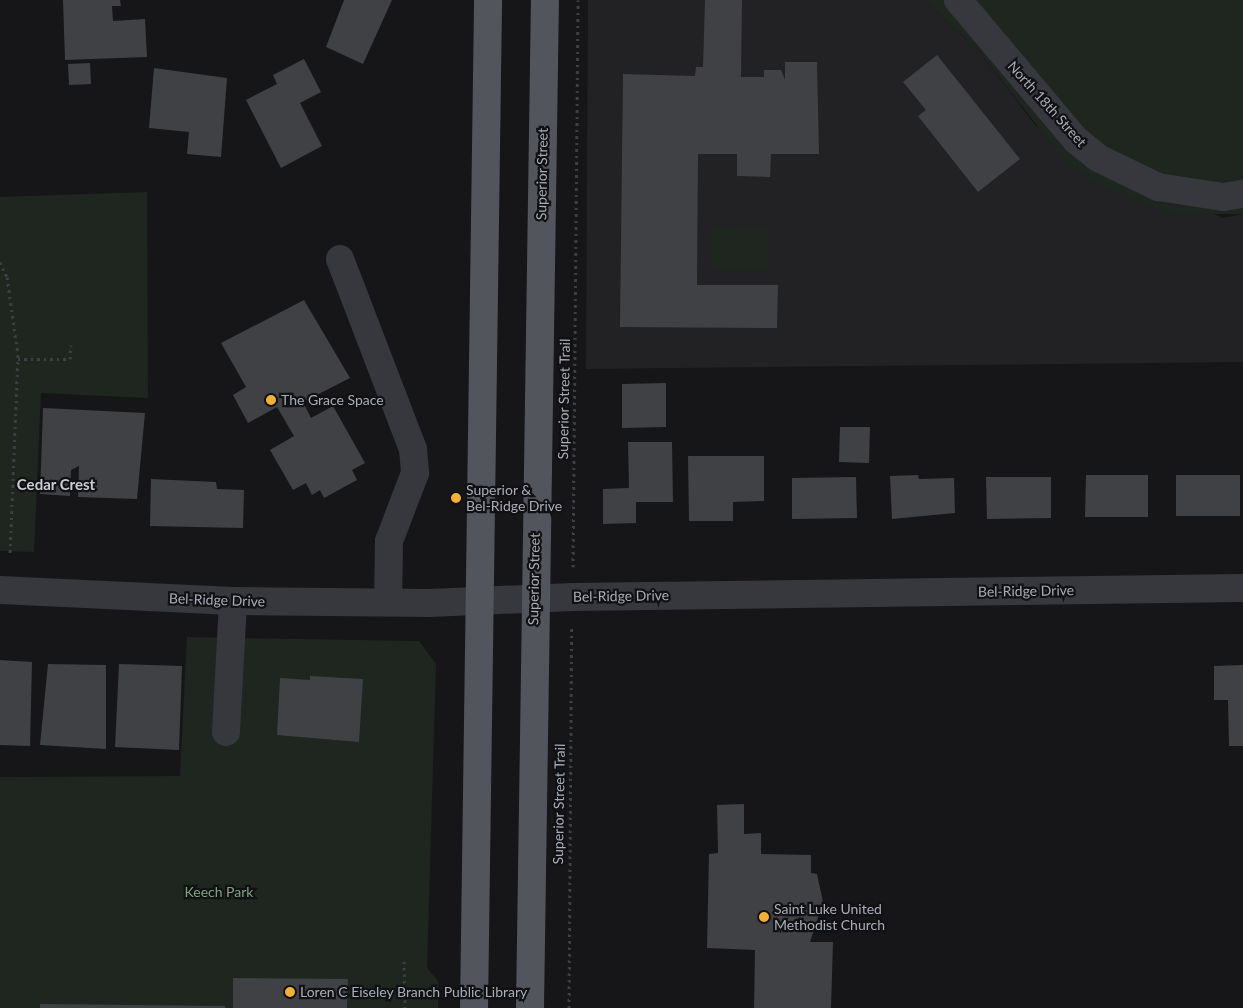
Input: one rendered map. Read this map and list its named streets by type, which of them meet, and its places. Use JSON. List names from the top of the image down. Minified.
{"streets":{"main road":["Superior Street"],"street":["North 18th Street","Bel-Ridge Drive"],"path":["Superior Street Trail"]},"crossings":[["Superior Street","Bel-Ridge Drive"],["Superior Street Trail","Bel-Ridge Drive"]],"districts":["Cedar Crest"],"parks":["Keech Park"],"places":["The Grace Space","Superior & Bel‐Ridge Drive","Saint Luke United Methodist Church","Loren C Eiseley Branch Public Library"]}
